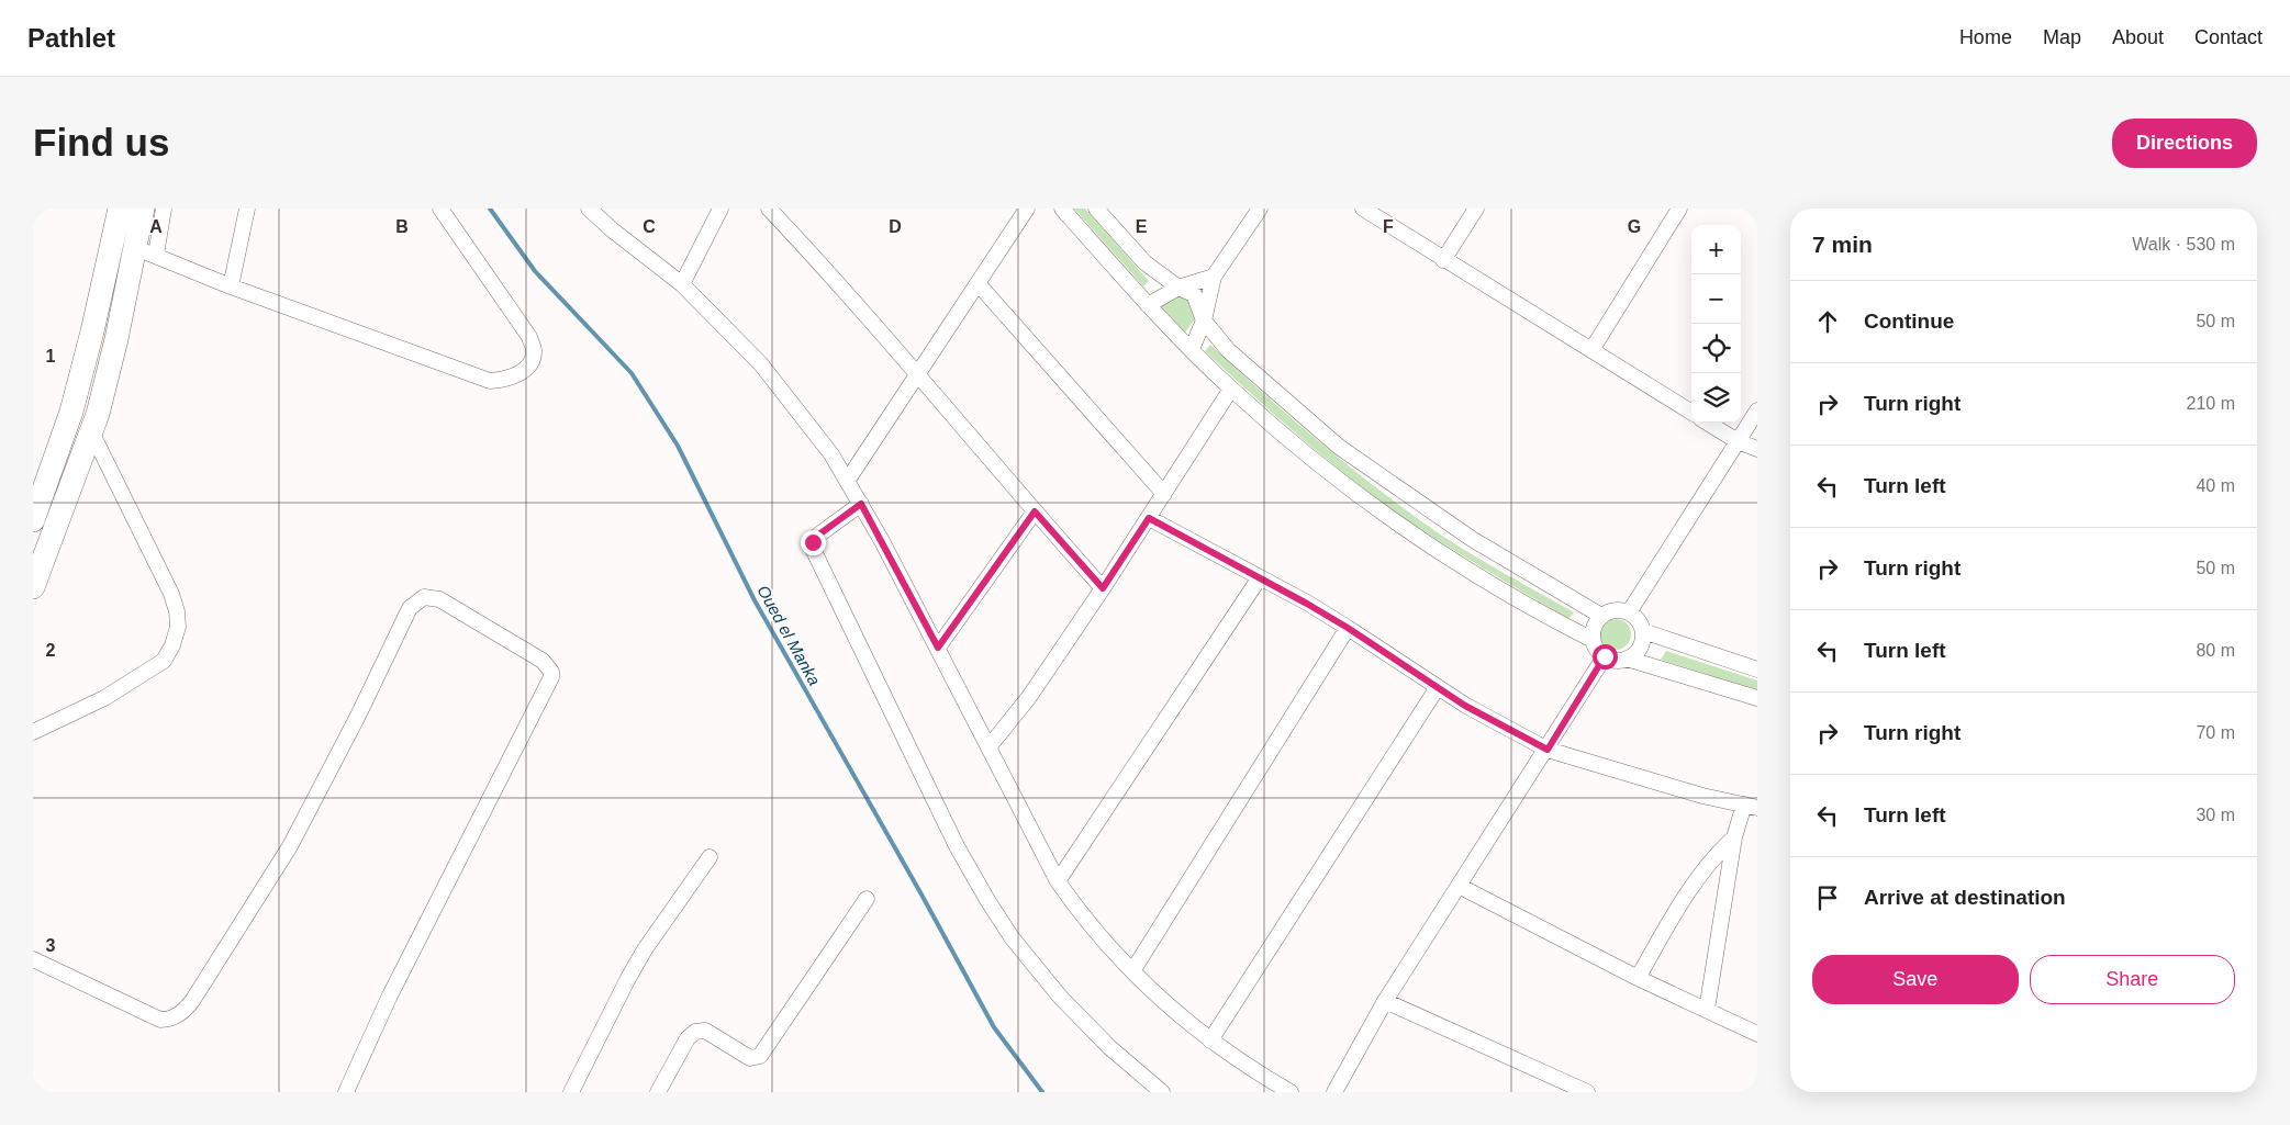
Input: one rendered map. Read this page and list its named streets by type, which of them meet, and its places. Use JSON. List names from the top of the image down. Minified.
{"water":["Oued el Manka"],"page":{"header":"Pathlet","nav":["Home","Map","About","Contact"],"buttons":["Directions",["Save","Share"]],"title":"Find us","heading":["7 min","Walk · 530 m"],"map_buttons":["+","−"],"list":[["Continue","50 m"],["Turn right","210 m"],["Turn left","40 m"],["Turn right","50 m"],["Turn left","80 m"],["Turn right","70 m"],["Turn left","30 m"],"Arrive at destination"]},"grid":{"columns":["A","B","C","D","E","F","G"],"rows":["1","2","3"]}}
